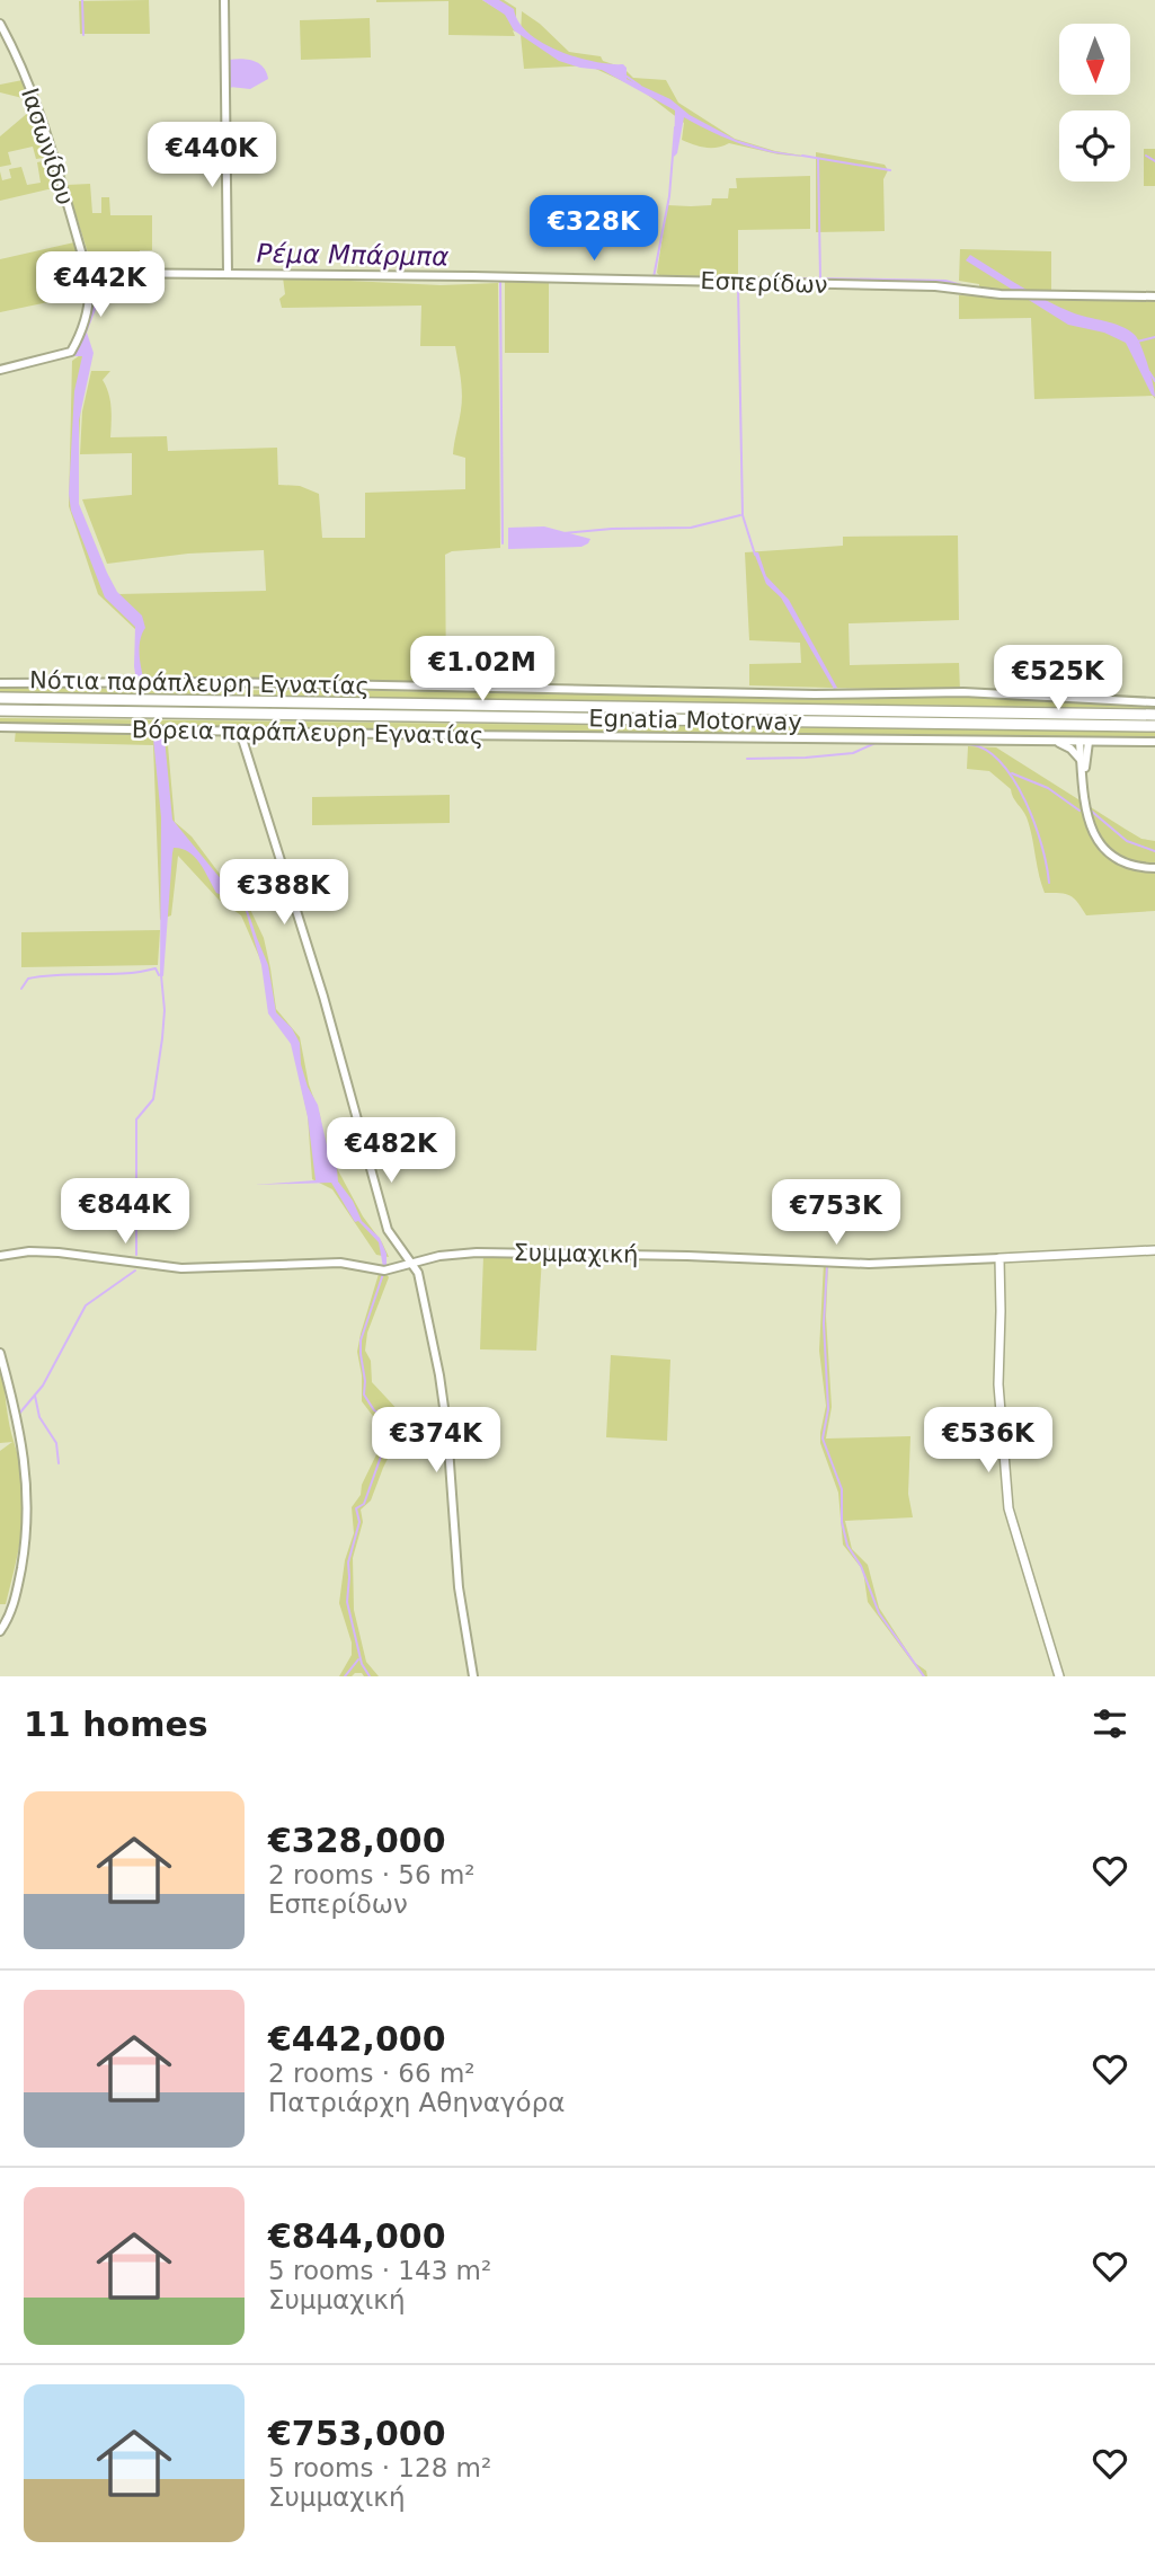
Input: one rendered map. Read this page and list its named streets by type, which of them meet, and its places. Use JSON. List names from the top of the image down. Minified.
{"streets":{"highway":["Egnatia Motorway"],"main road":["Συμμαχική"],"street":["Ιασωνίδου","Εσπερίδων","Νότια παράπλευρη Εγνατίας","Βόρεια παράπλευρη Εγνατίας"]},"crossings":[["Ιασωνίδου","Εσπερίδων"]],"water":["Ρέμα Μπάρμπα"],"north":"bottom","page":{"price":["€440K","€328K","€442K","€1.02M","€525K","€388K","€482K","€844K","€753K","€374K","€536K"],"heading":"11 homes","list":[{"name":"€328,000","note":"2 rooms · 56 m² · Εσπερίδων"},{"name":"€442,000","note":"2 rooms · 66 m² · Πατριάρχη Αθηναγόρα"},{"name":"€844,000","note":"5 rooms · 143 m² · Συμμαχική"},{"name":"€753,000","note":"5 rooms · 128 m² · Συμμαχική"}]}}
